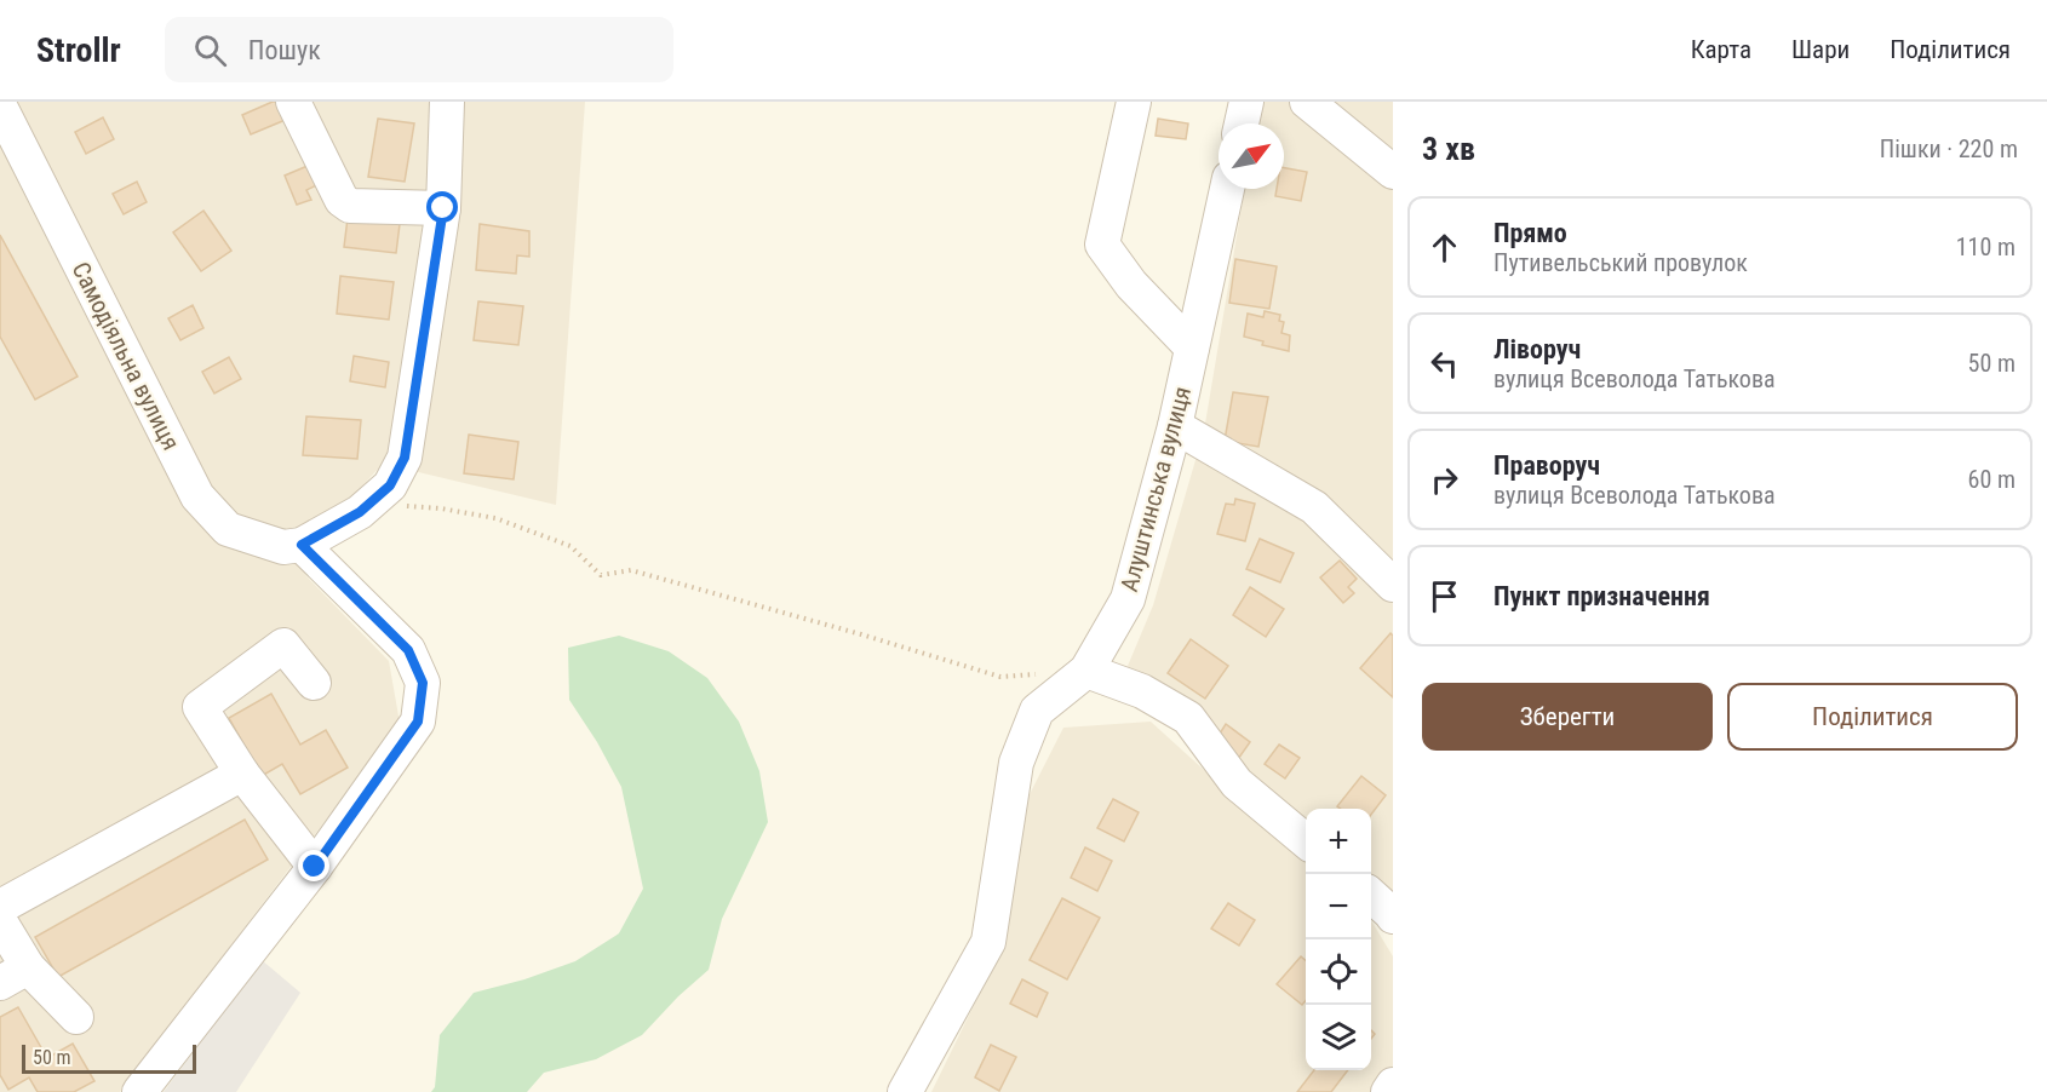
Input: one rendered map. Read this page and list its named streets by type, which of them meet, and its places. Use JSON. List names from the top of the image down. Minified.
{"streets":{"street":["Самодіяльна вулиця","Алуштинська вулиця"]},"scale_bar":"50 m","north":"top right","page":{"header":"Strollr","search":"Пошук","nav":["Карта","Шари","Поділитися"],"heading":["3 хв","Пішки · 220 m"],"list":[["Прямо","Путивельський провулок","110 m"],["Ліворуч","вулиця Всеволода Татькова","50 m"],["Праворуч","вулиця Всеволода Татькова","60 m"],"Пункт призначення"],"buttons":["Зберегти","Поділитися"],"map_buttons":["+","−"],"scale":"50 m"}}
